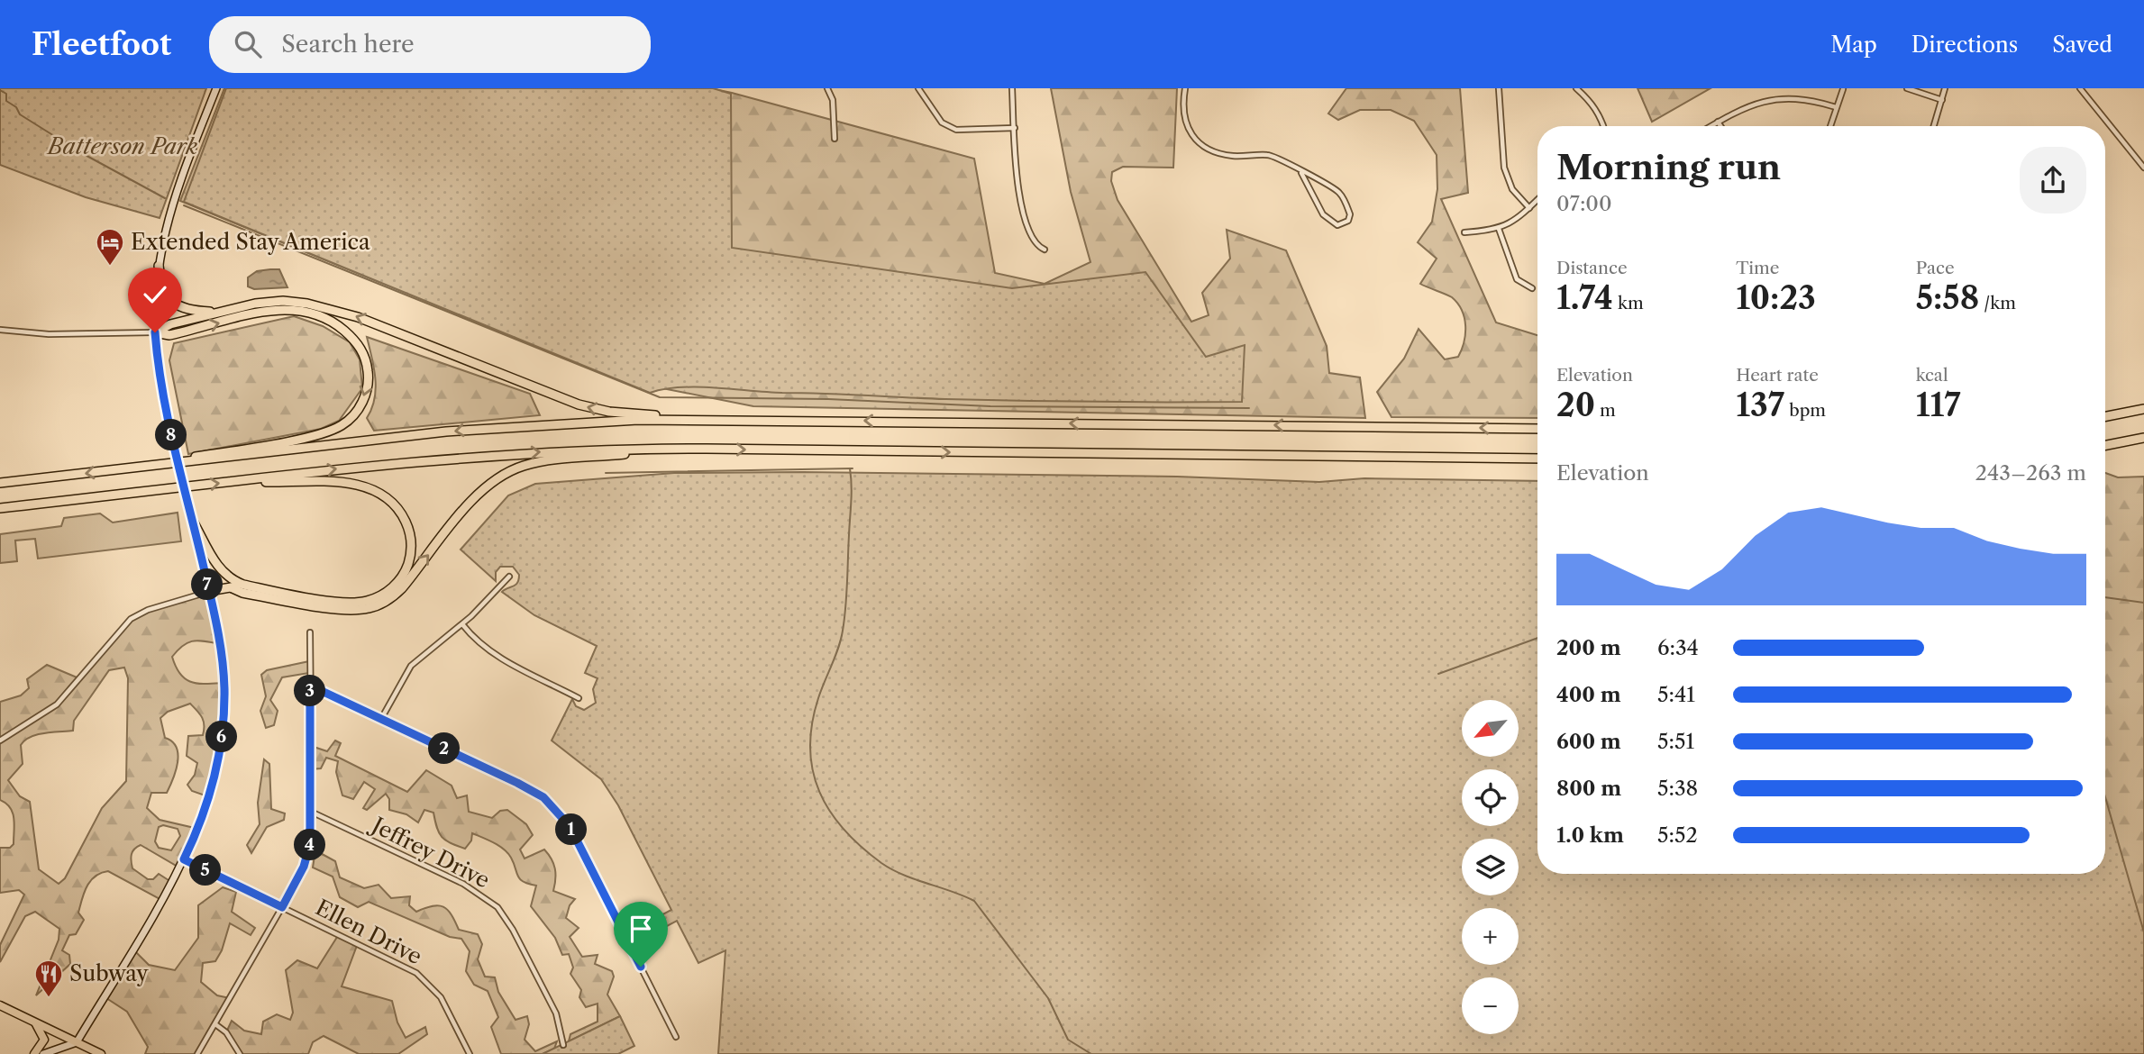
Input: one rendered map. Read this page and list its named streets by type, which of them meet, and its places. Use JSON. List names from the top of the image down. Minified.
{"streets":{"street":["Jeffrey Drive","Ellen Drive"]},"parks":["Batterson Park"],"places":{"hotel":["Extended Stay America"],"restaurant":["Subway"]},"north":"bottom left","page":{"header":"Fleetfoot","search":"Search here","nav":["Map","Directions","Saved"],"heading":["Morning run","07:00"],"stats":[["Distance","1.74 km"],["Time","10:23"],["Pace","5:58 /km"],["Elevation","20 m"],["Heart rate","137 bpm"],["kcal","117"]],"pins":["8","7","3","6","2","1","4","5"],"chart":["Elevation","243–263 m"],"list":[{"name":"200 m","note":"6:34"},{"name":"400 m","note":"5:41"},{"name":"600 m","note":"5:51"},{"name":"800 m","note":"5:38"},{"name":"1.0 km","note":"5:52"}],"map_buttons":["+","−"]}}
